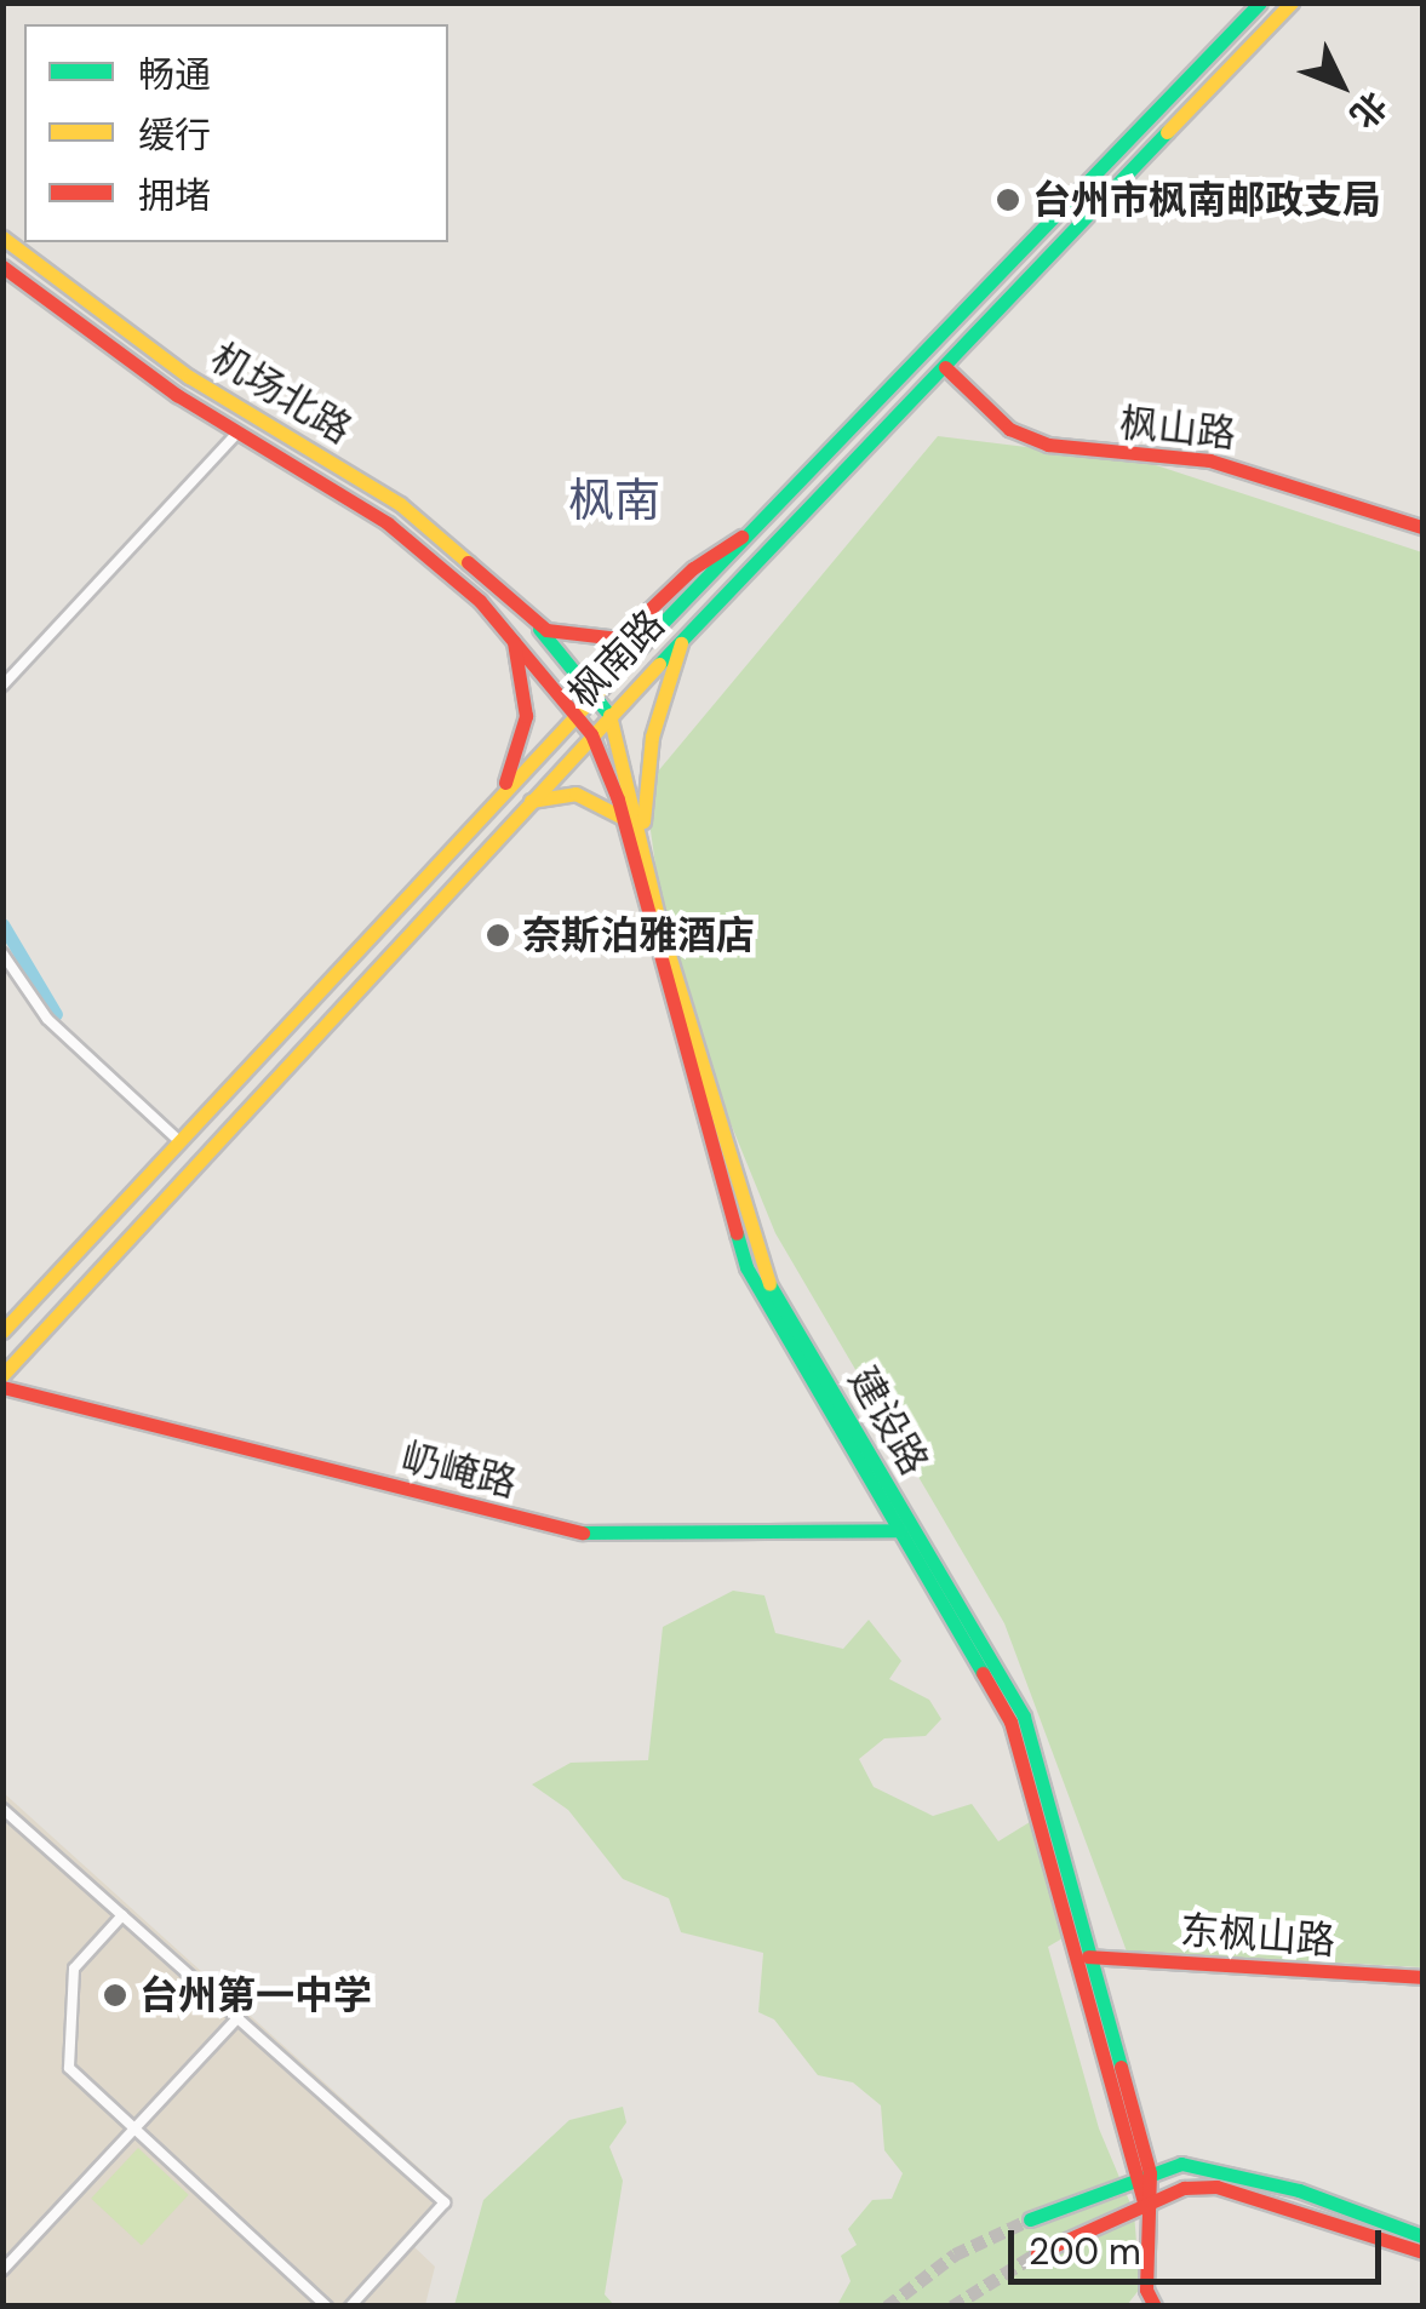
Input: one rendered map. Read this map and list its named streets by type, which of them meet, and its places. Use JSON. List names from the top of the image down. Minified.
{"streets":{"main road":["机场北路","枫山路","枫南路","建设路","屷崦路","东枫山路"]},"crossings":[["机场北路","枫南路"],["机场北路","建设路"],["枫山路","枫南路"],["枫南路","建设路"],["建设路","屷崦路"],["建设路","东枫山路"]],"districts":["枫南"],"places":["台州市枫南邮政支局","奈斯泊雅酒店","台州第一中学"],"legend":["畅通","缓行","拥堵"],"scale_bar":"200 m","north":"bottom right"}
